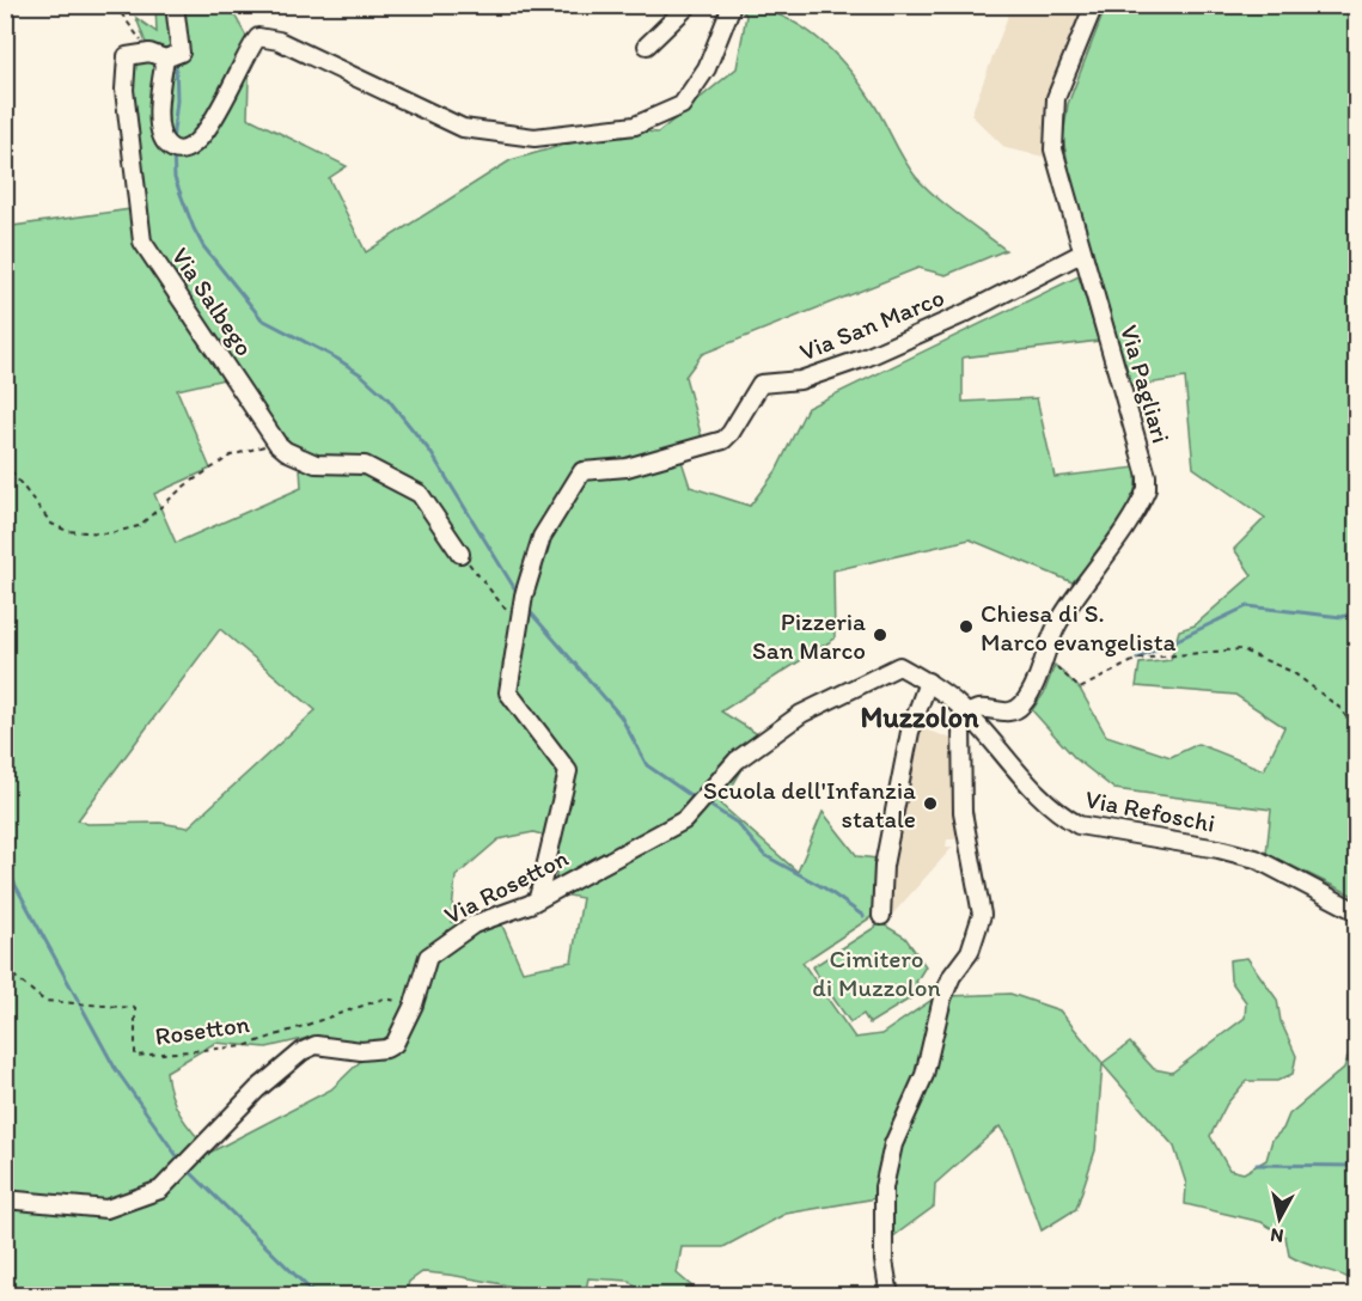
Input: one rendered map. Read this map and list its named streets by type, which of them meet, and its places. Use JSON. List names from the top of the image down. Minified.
{"streets":{"street":["Via Salbego","Via San Marco","Via Pagliari","Via Refoschi","Via Rosetton"],"path":["Rosetton"]},"crossings":[["Via San Marco","Via Pagliari"],["Via Pagliari","Via Refoschi"],["Via Refoschi","Via Rosetton"],["Via Rosetton","Rosetton"]],"districts":["Muzzolon"],"parks":["Cimitero di Muzzolon"],"places":["Chiesa di S. Marco evangelista","Pizzeria San Marco","Scuola dell'Infanzia statale"],"north":"bottom"}
